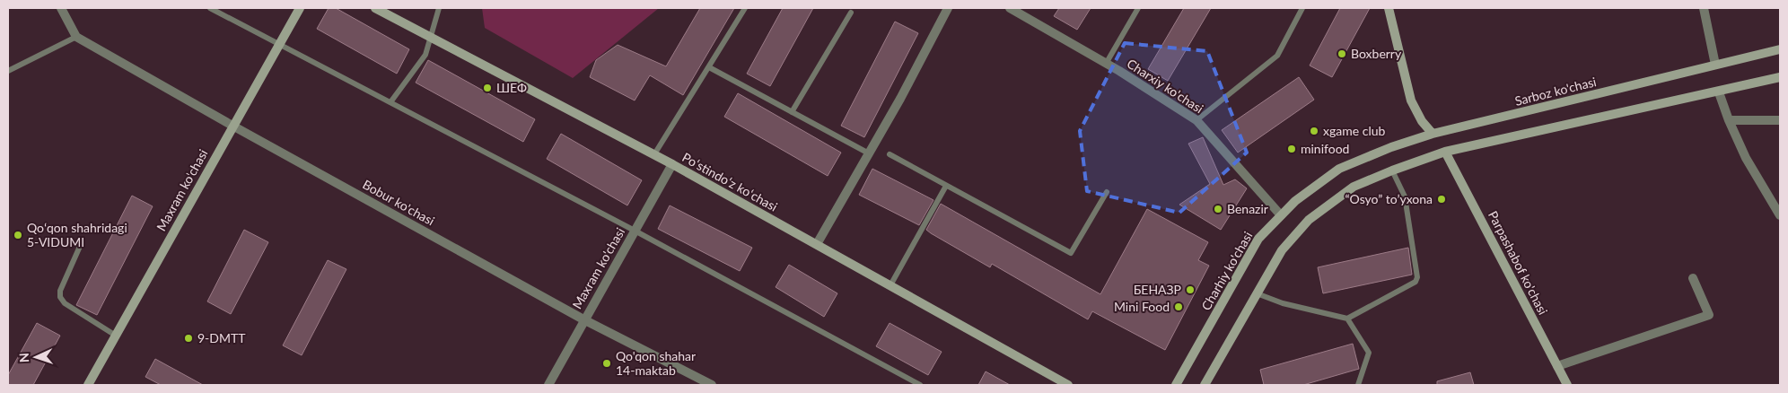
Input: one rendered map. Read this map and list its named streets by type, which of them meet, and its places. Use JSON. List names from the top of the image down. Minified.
{"streets":{"main road":["Sarboz ko'chasi","Poʻstindoʻz koʻchasi","Maxram ko'chasi","Parpashabof ko'chasi","Charhiy ko'chasi"],"street":["Charxiy ko'chasi","Bobur ko'chasi"]},"crossings":[["Charxiy ko'chasi","Charhiy ko'chasi"],["Sarboz ko'chasi","Charhiy ko'chasi"],["Poʻstindoʻz koʻchasi","Maxram ko'chasi"],["Maxram ko'chasi","Bobur ko'chasi"]],"places":["Boxberry","ШЕФ","xgame club","minifood","“Osyo” to’yxona","Benazir","Qoʻqon shahridagi 5-VIDUMI","БЕНАЗР","Mini Food","9-DMTT","Qo'qon shahar 14-maktab"],"north":"left"}
